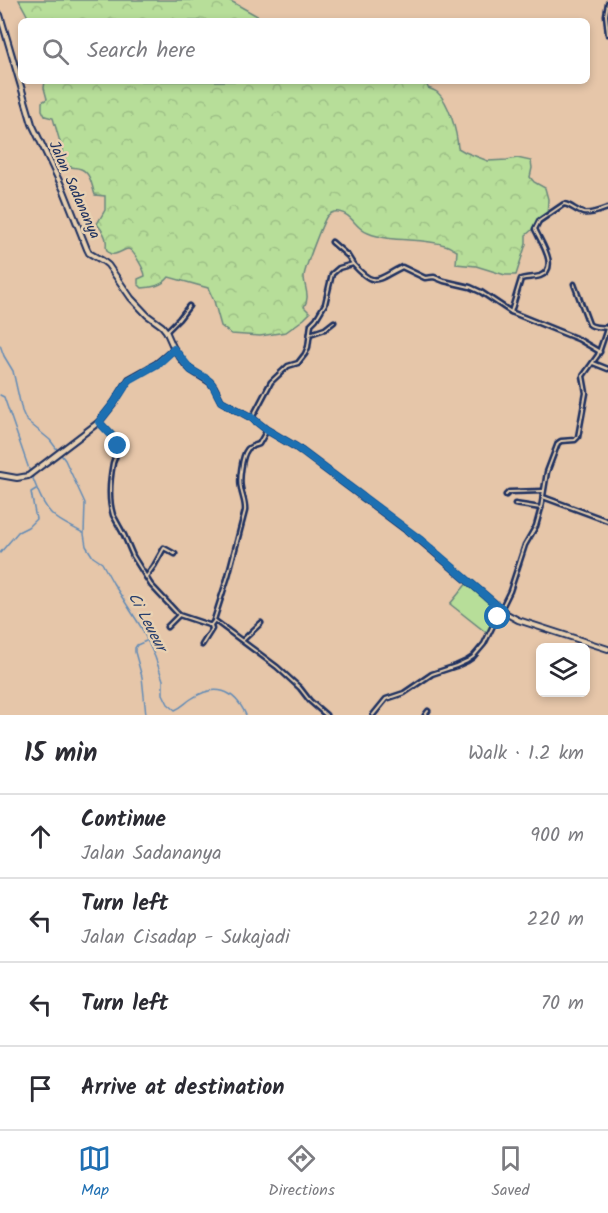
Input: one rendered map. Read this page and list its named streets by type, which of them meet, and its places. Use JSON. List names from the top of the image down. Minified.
{"streets":{"street":["Jalan Sadananya"]},"water":["Ci Leueur"],"page":{"search":"Search here","heading":["15 min","Walk · 1.2 km"],"list":[["Continue","Jalan Sadananya","900 m"],["Turn left","Jalan Cisadap - Sukajadi","220 m"],["Turn left","70 m"],"Arrive at destination"],"nav":["Map","Directions","Saved"]}}
